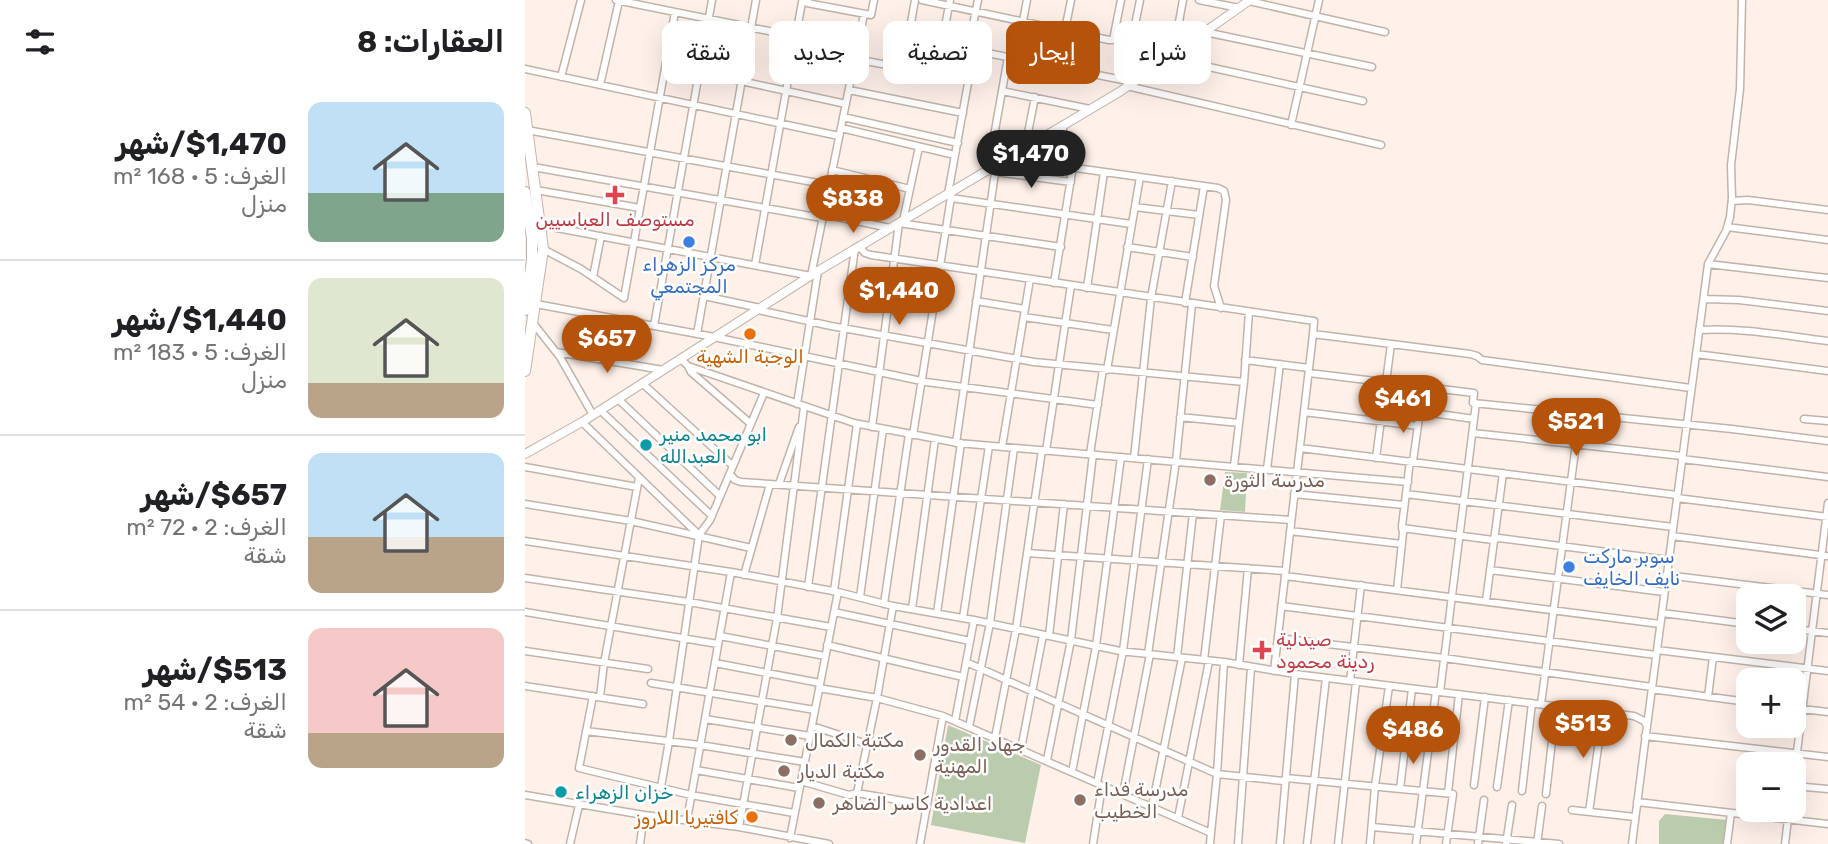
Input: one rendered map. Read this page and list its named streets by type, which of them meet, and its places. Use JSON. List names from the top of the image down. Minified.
{"places":{"health":["مستوصف العباسيين","صيدلية ردينة محمود"],"other":["مركز الزهراء المجتمعي","الوجبة الشهية","ابو محمد منير العبدالله","مدرسة الثورة","سوبر ماركت نايف الخايف","مكتبة الكمال","جهاد القدور المهنية","مكتبة الديار","خزان الزهراء","مدرسة فداء الخطيب","اعدادية كاسر الضاهر","كافتيريا اللاروز"]},"page":{"heading":"العقارات: 8","chip":["شراء","إيجار","تصفية","جديد","شقة"],"list":[{"name":"$1,470/شهر","note":"الغرف: 5 · 168 m² · منزل"},{"name":"$1,440/شهر","note":"الغرف: 5 · 183 m² · منزل"},{"name":"$657/شهر","note":"الغرف: 2 · 72 m² · شقة"},{"name":"$513/شهر","note":"الغرف: 2 · 54 m² · شقة"}],"price":["$1,470","$838","$1,440","$657","$461","$521","$513","$486"],"map_buttons":["+","−"]}}
